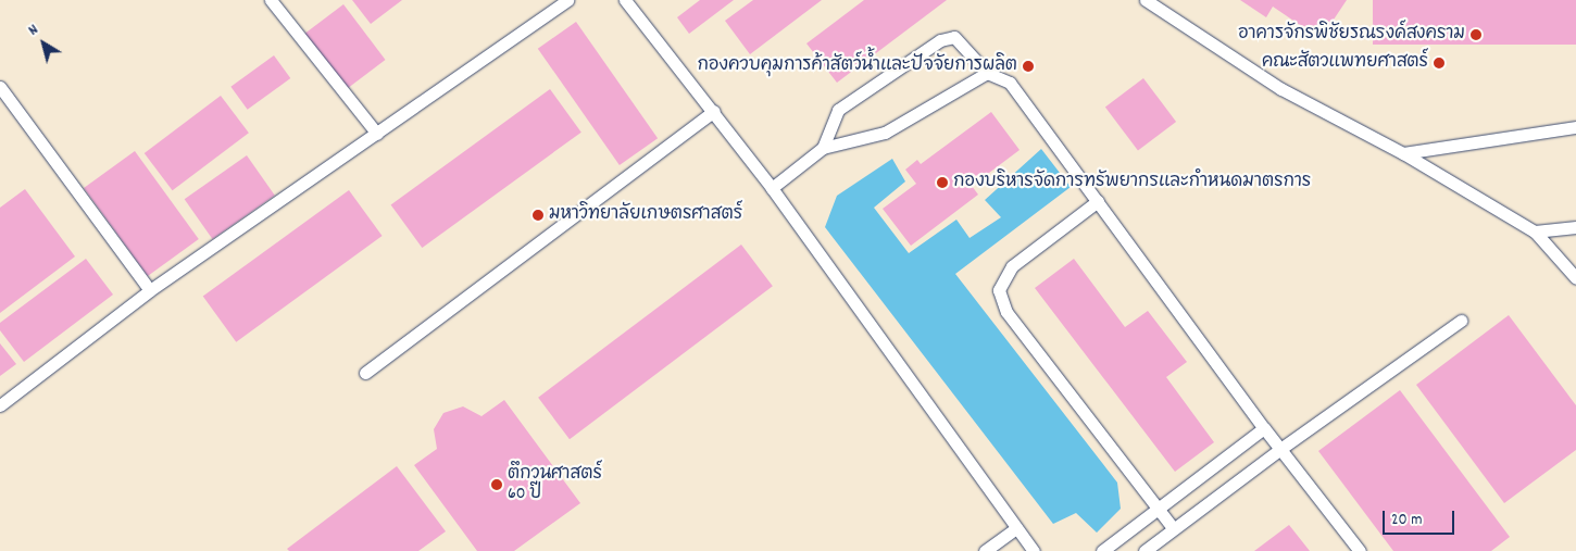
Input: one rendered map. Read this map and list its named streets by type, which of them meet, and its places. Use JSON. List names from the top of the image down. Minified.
{"places":["อาคารจักรพิชัยรณรงค์สงคราม","คณะสัตวแพทยศาสตร์","กองควบคุมการค้าสัตว์น้ำและปัจจัยการผลิต","กองบริหารจัดการทรัพยากรและกำหนดมาตรการ","มหาวิทยาลัยเกษตรศาสตร์","ตึกวนศาสตร์ 60 ปี"],"scale_bar":"20 m","north":"top left"}
